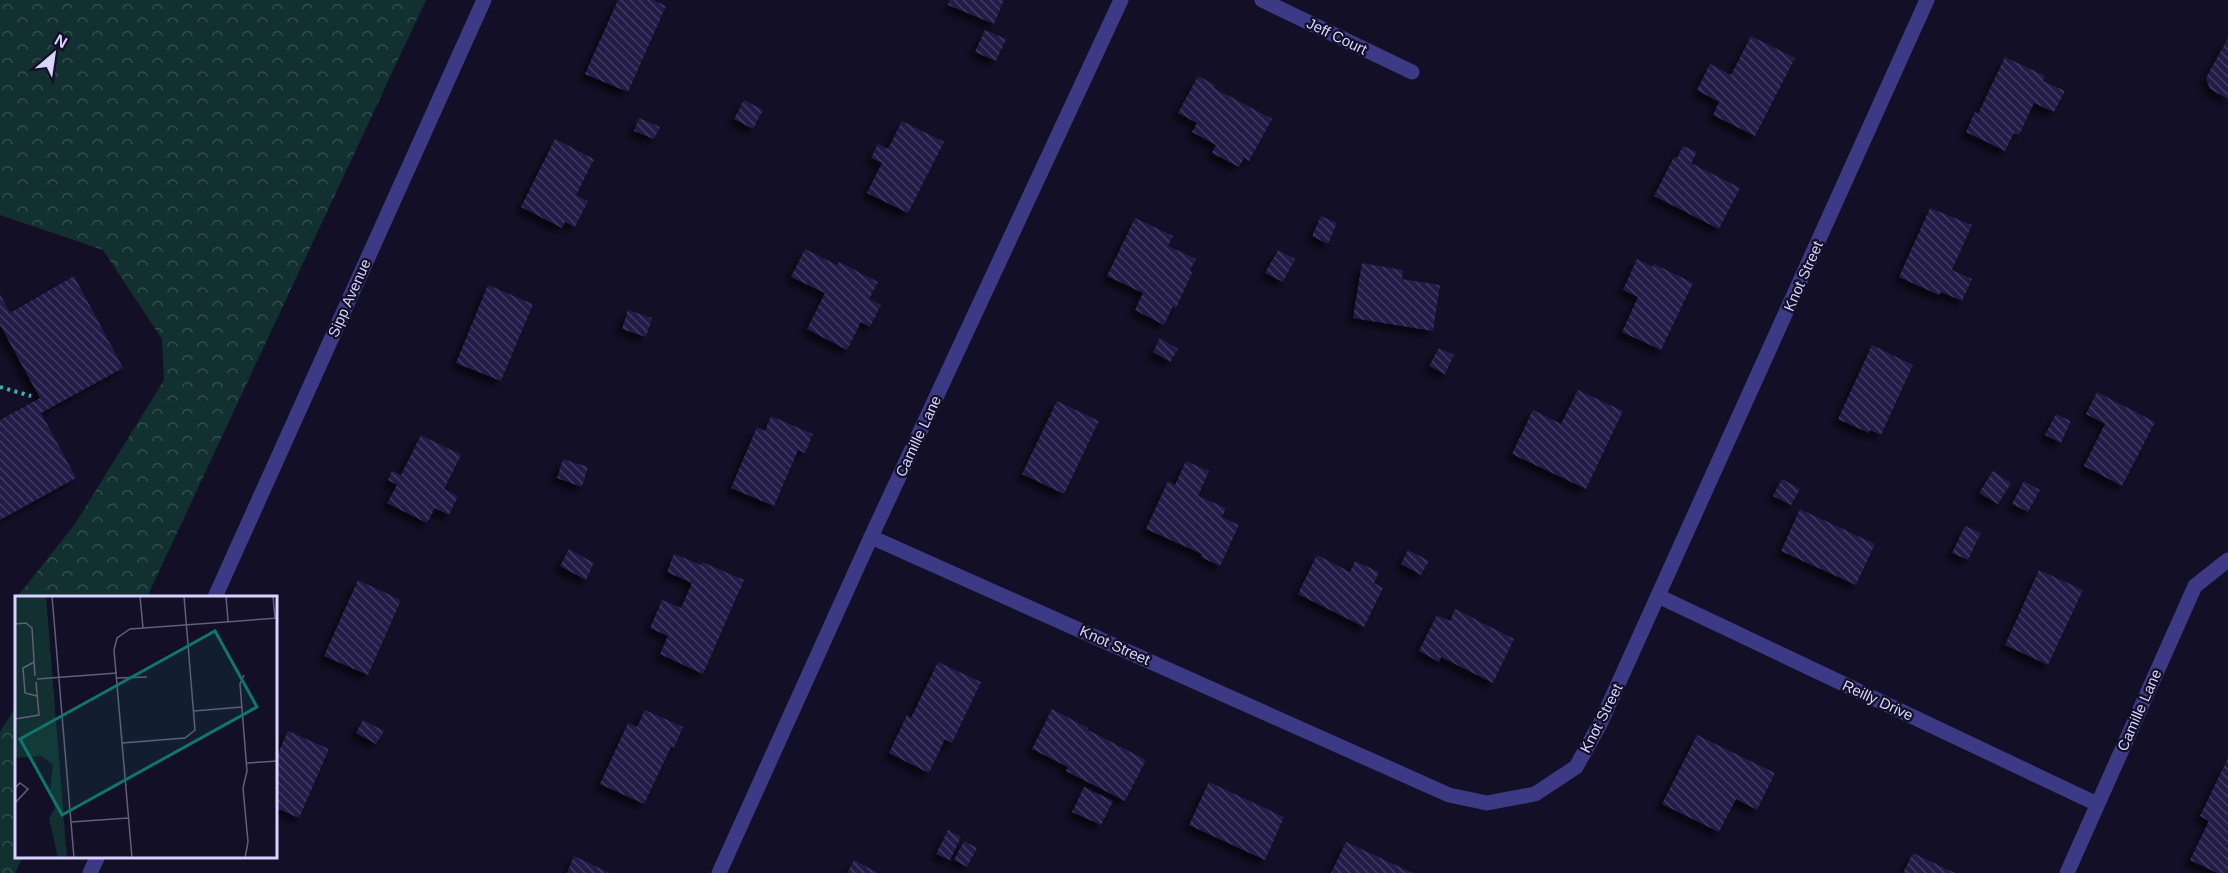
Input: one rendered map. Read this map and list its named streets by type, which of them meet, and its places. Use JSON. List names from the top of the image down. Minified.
{"streets":{"street":["Jeff Court","Knot Street","Sipp Avenue","Camille Lane","Reilly Drive"]},"crossings":[["Knot Street","Camille Lane"],["Knot Street","Reilly Drive"],["Camille Lane","Reilly Drive"]],"north":"top right"}
